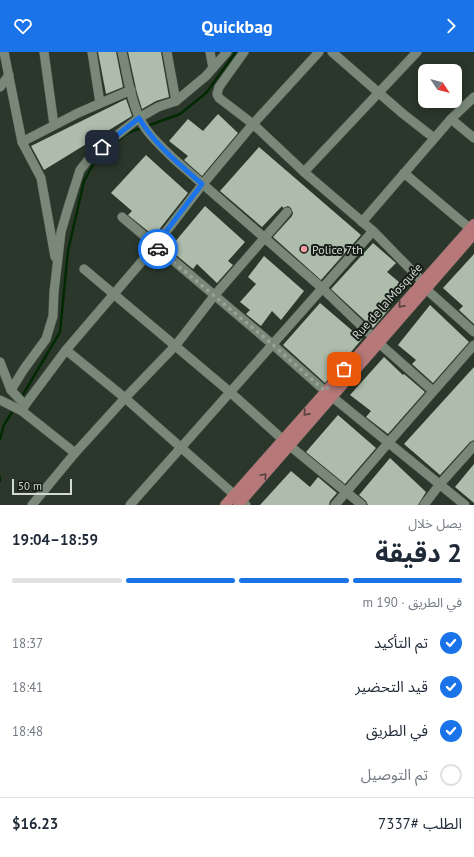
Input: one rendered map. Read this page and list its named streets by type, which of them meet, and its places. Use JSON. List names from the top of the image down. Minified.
{"streets":{"main road":["Rue de la Mosquée"]},"places":["Police 7th"],"scale_bar":"50 m","north":"bottom right","page":{"header":"Quickbag","scale":"50 m","heading":["2 دقيقة","يصل خلال","18:59–19:04"],"panel":["الطلب #7337","$16.23"],"bar":"في الطريق · 190 m","list":[["تم التأكيد","18:37"],["قيد التحضير","18:41"],["في الطريق","18:48"],"تم التوصيل"]}}
